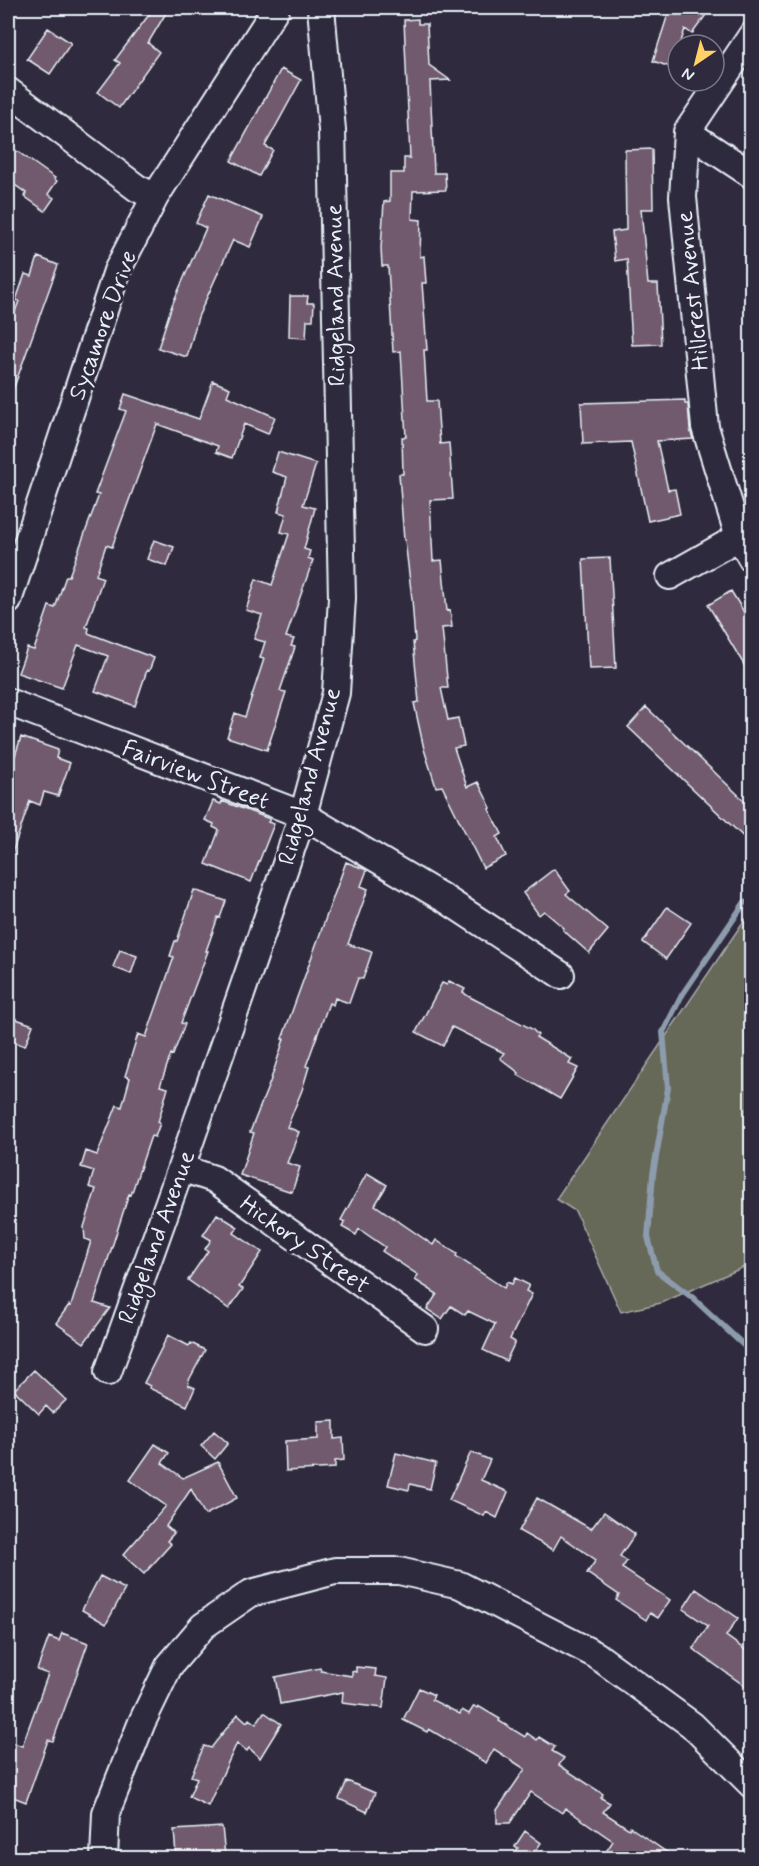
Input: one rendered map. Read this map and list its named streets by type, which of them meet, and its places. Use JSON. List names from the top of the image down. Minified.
{"streets":{"street":["Hillcrest Avenue","Ridgeland Avenue","Sycamore Drive","Fairview Street","Hickory Street"]},"crossings":[["Ridgeland Avenue","Fairview Street"],["Ridgeland Avenue","Hickory Street"]],"north":"bottom left"}
